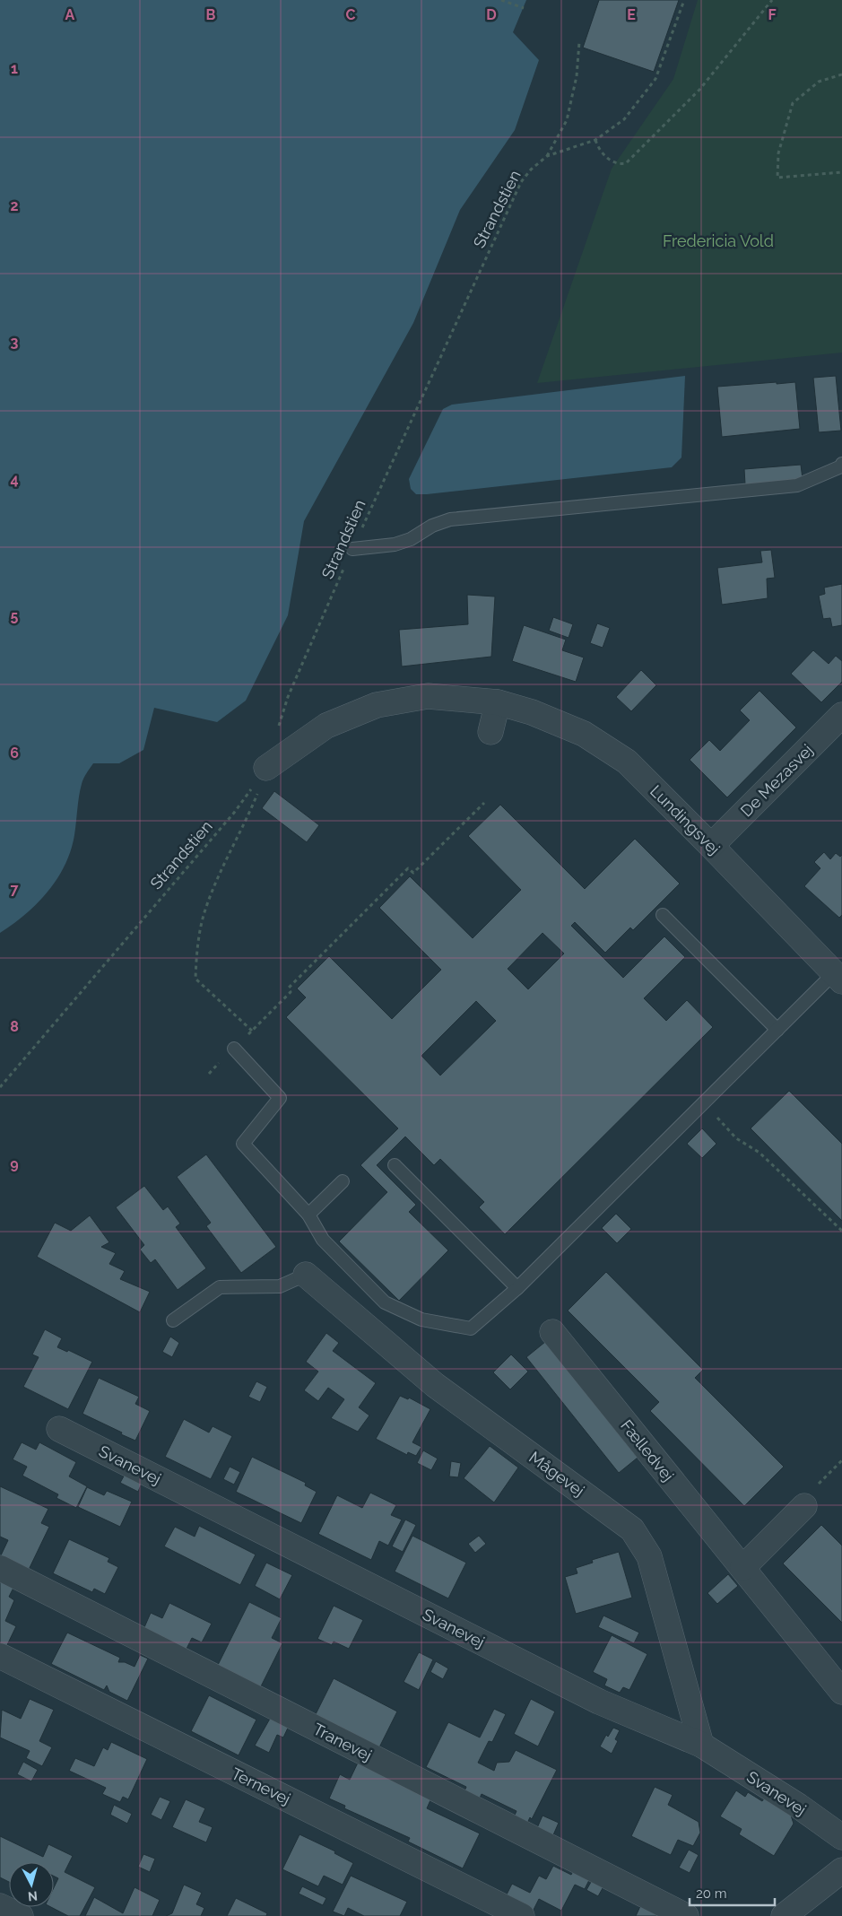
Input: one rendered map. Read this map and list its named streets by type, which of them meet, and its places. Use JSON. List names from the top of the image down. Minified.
{"streets":{"street":["De Mezasvej","Lundingsvej","Fælledvej","Svanevej","Mågevej","Tranevej","Ternevej"],"path":["Strandstien"]},"crossings":[["Strandstien","Lundingsvej"],["De Mezasvej","Lundingsvej"],["Svanevej","Mågevej"]],"parks":["Fredericia Vold"],"scale_bar":"20 m","north":"bottom","grid":{"columns":["A","B","C","D","E","F"],"rows":["1","2","3","4","5","6","7","8","9"]}}
